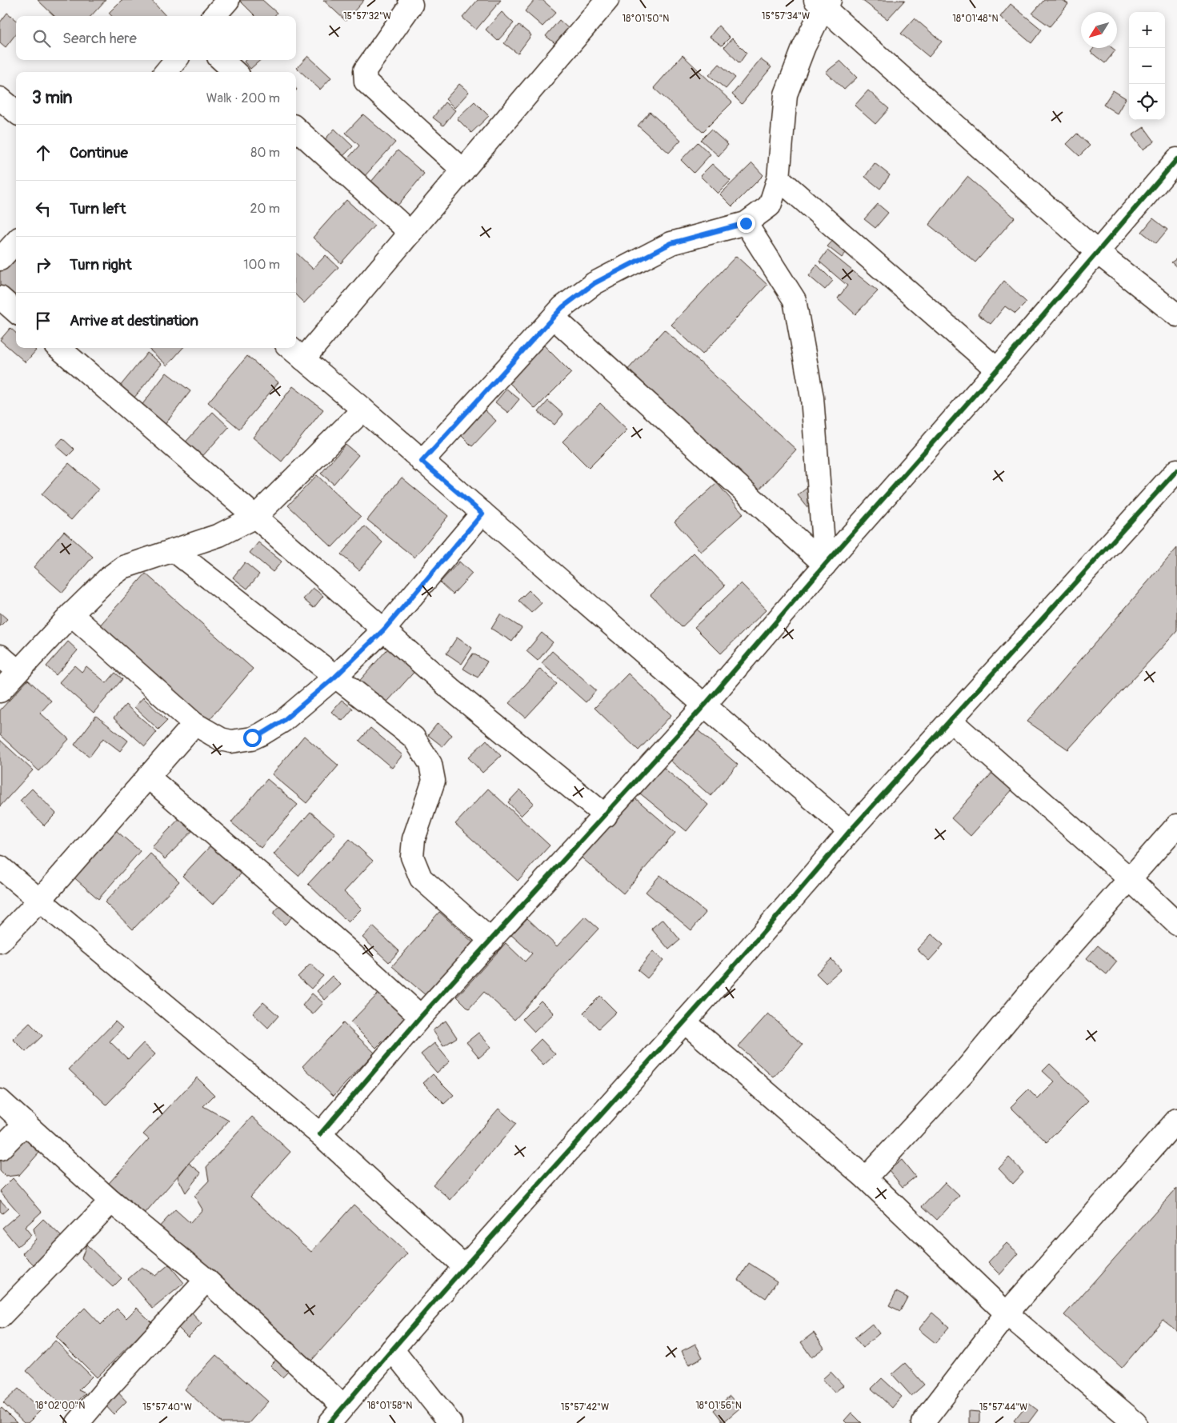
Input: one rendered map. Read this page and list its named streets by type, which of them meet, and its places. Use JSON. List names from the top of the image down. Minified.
{"north":"bottom left","page":{"map_buttons":["+","−"],"search":"Search here","heading":["3 min","Walk · 200 m"],"list":[["Continue","80 m"],["Turn left","20 m"],["Turn right","100 m"],"Arrive at destination"]},"coordinates":["15°57'32\"W","15°57'34\"W","18°01'50\"N","18°01'48\"N","18°02'00\"N","18°01'58\"N","18°01'56\"N","15°57'40\"W","15°57'42\"W","15°57'44\"W"]}
